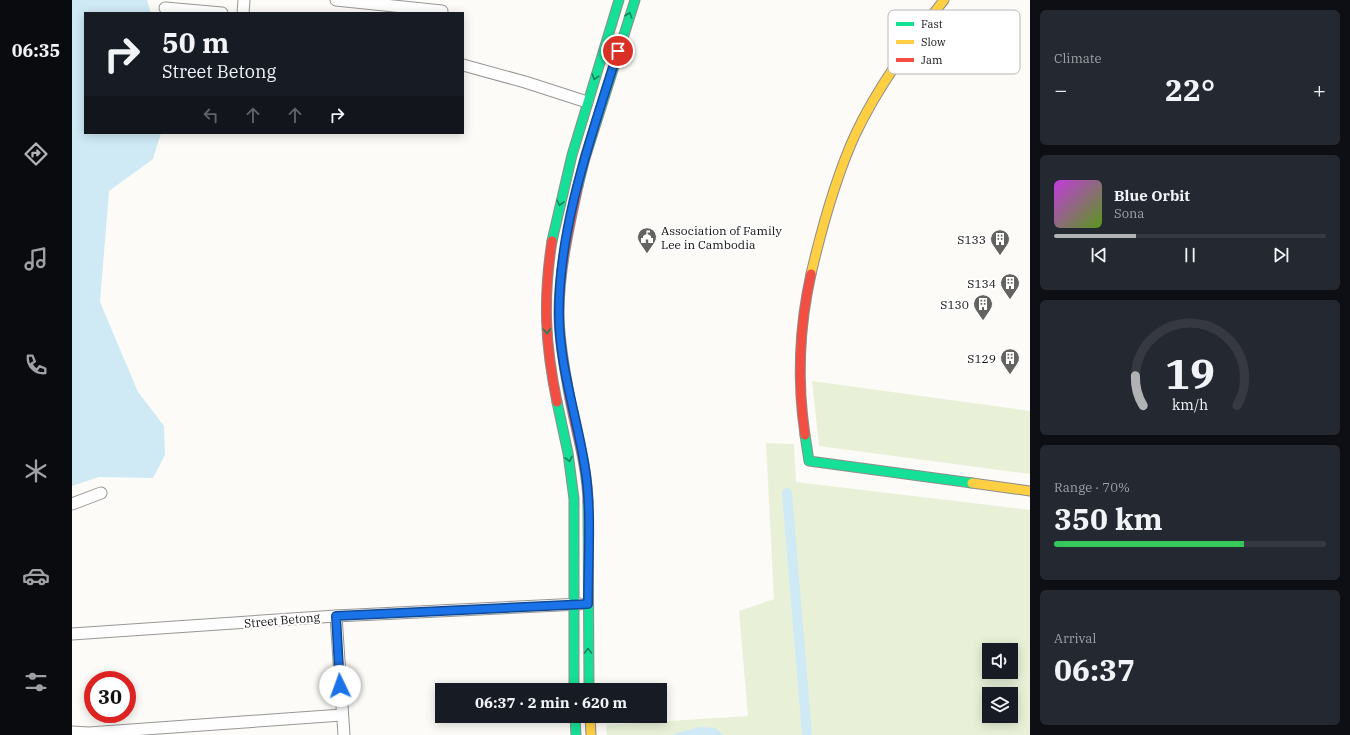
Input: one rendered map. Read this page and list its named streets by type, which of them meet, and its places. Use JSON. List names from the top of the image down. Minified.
{"streets":{"street":["Street Betong"]},"places":{"public building":["Association of Family Lee in Cambodia"],"building":["S133","S134","S130","S129"]},"legend":["Fast","Slow","Jam"],"page":{"tabs":"06:35","tile":["Climate",["Range · 70%","350 km"],["Arrival","06:37"]],"turn":["50 m","Street Betong"],"heat":["−","22°","+"],"song":["Blue Orbit","Sona"],"limit":"30","trip":"06:37 · 2 min · 620 m","gauge":["19","km/h"]}}
